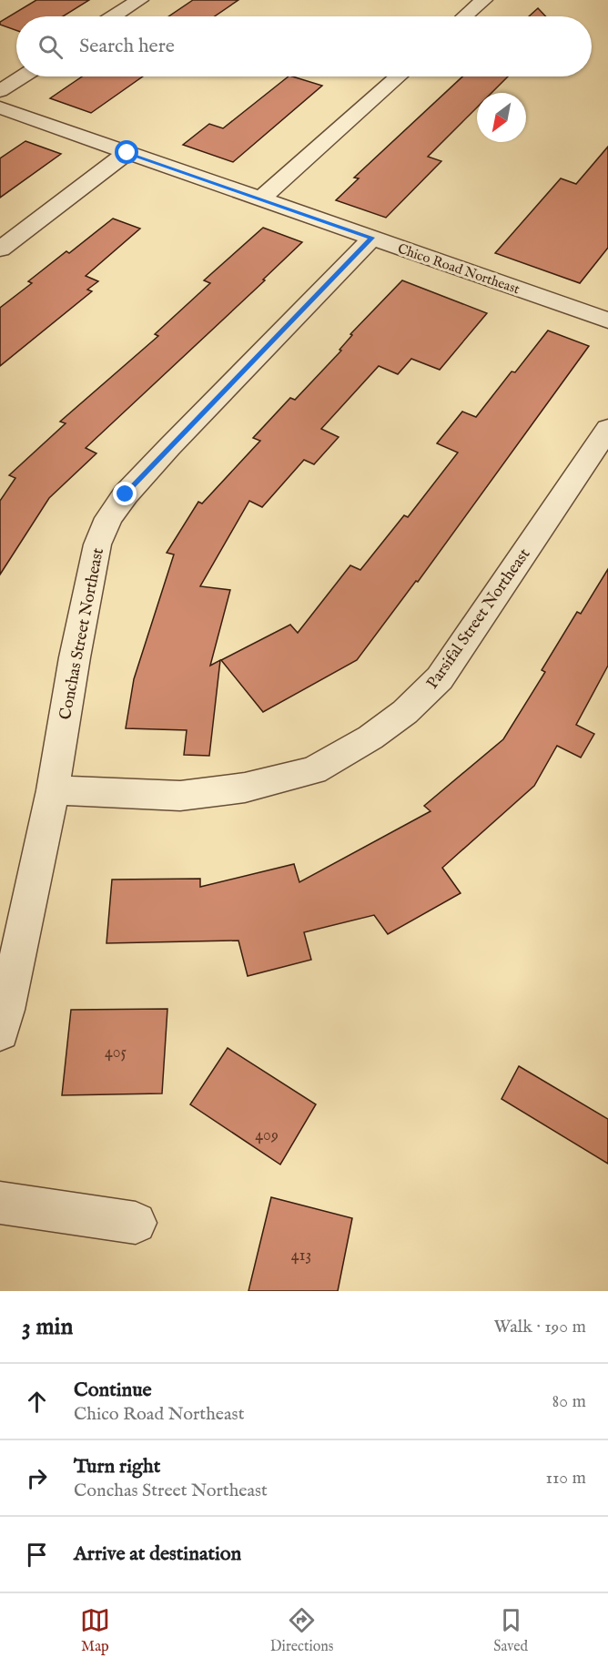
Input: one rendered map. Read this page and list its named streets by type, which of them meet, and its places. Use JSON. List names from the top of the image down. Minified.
{"streets":{"street":["Chico Road Northeast","Parsifal Street Northeast","Conchas Street Northeast"]},"crossings":[["Chico Road Northeast","Conchas Street Northeast"],["Parsifal Street Northeast","Conchas Street Northeast"]],"house_numbers":["405","409","413"],"north":"bottom left","page":{"search":"Search here","heading":["3 min","Walk · 190 m"],"list":[["Continue","Chico Road Northeast","80 m"],["Turn right","Conchas Street Northeast","110 m"],"Arrive at destination"],"nav":["Map","Directions","Saved"]}}
